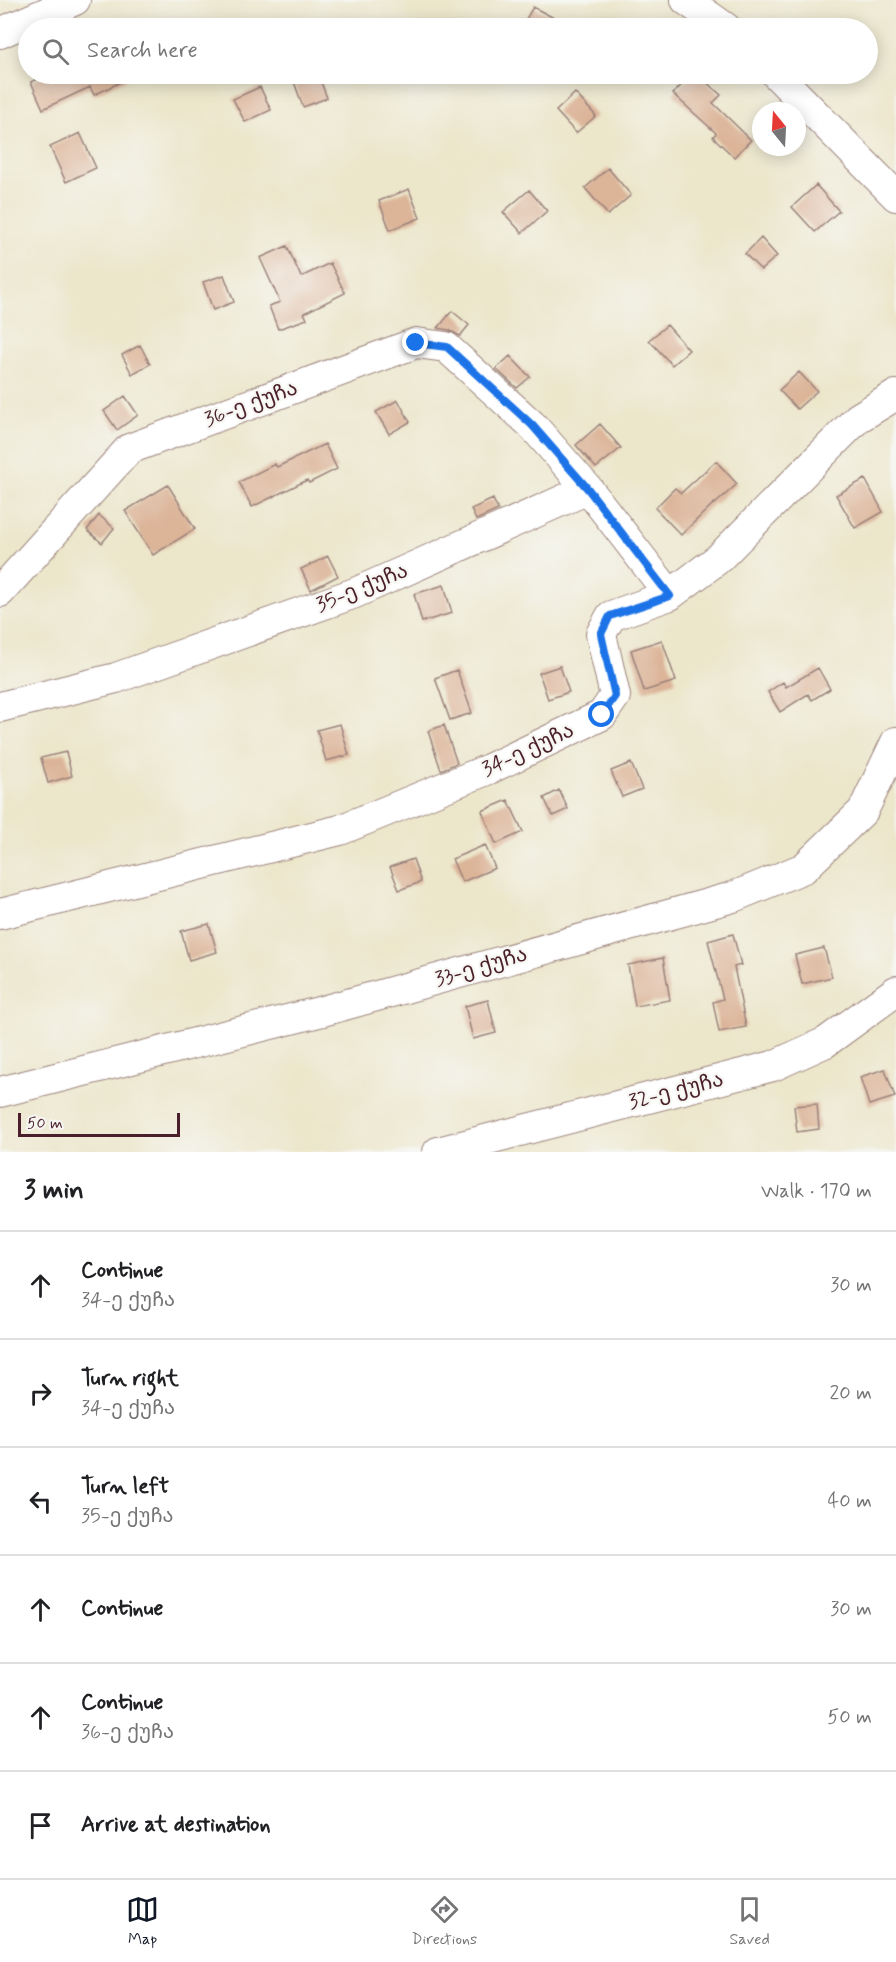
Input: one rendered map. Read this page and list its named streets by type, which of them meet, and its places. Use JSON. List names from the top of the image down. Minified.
{"streets":{"street":["36-ე ქუჩა","35-ე ქუჩა","34-ე ქუჩა","33-ე ქუჩა","32-ე ქუჩა"]},"crossings":[["36-ე ქუჩა","35-ე ქუჩა"]],"scale_bar":"50 m","north":"top","page":{"search":"Search here","scale":"50 m","heading":["3 min","Walk · 170 m"],"list":[["Continue","34-ე ქუჩა","30 m"],["Turn right","34-ე ქუჩა","20 m"],["Turn left","35-ე ქუჩა","40 m"],["Continue","30 m"],["Continue","36-ე ქუჩა","50 m"],"Arrive at destination"],"nav":["Map","Directions","Saved"]}}
